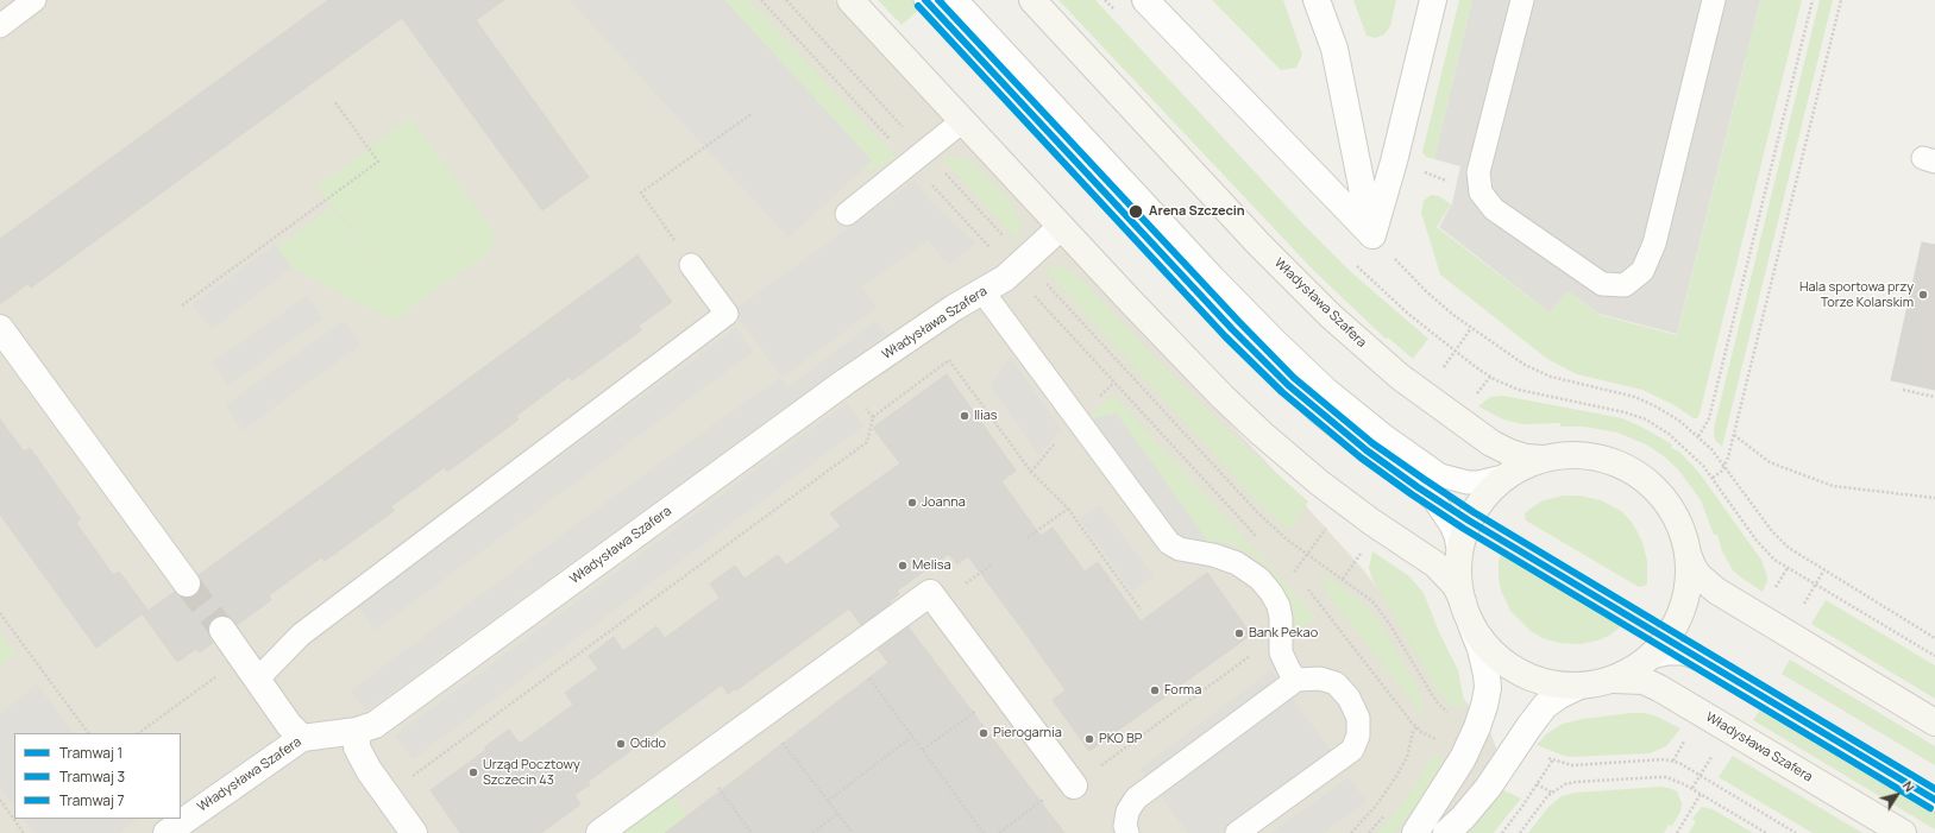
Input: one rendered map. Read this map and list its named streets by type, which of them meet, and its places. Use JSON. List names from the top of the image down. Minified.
{"streets":{"main road":["Władysława Szafera"]},"places":["Arena Szczecin","Hala sportowa przy Torze Kolarskim","Ilias","Joanna","Melisa","Bank Pekao","Forma","Pierogarnia","PKO BP","Odido","Urząd Pocztowy Szczecin 43"],"lines":["tram line 1","tram line 7","tram line 3"],"legend":["Tramwaj 1","Tramwaj 3","Tramwaj 7"],"north":"top right"}
